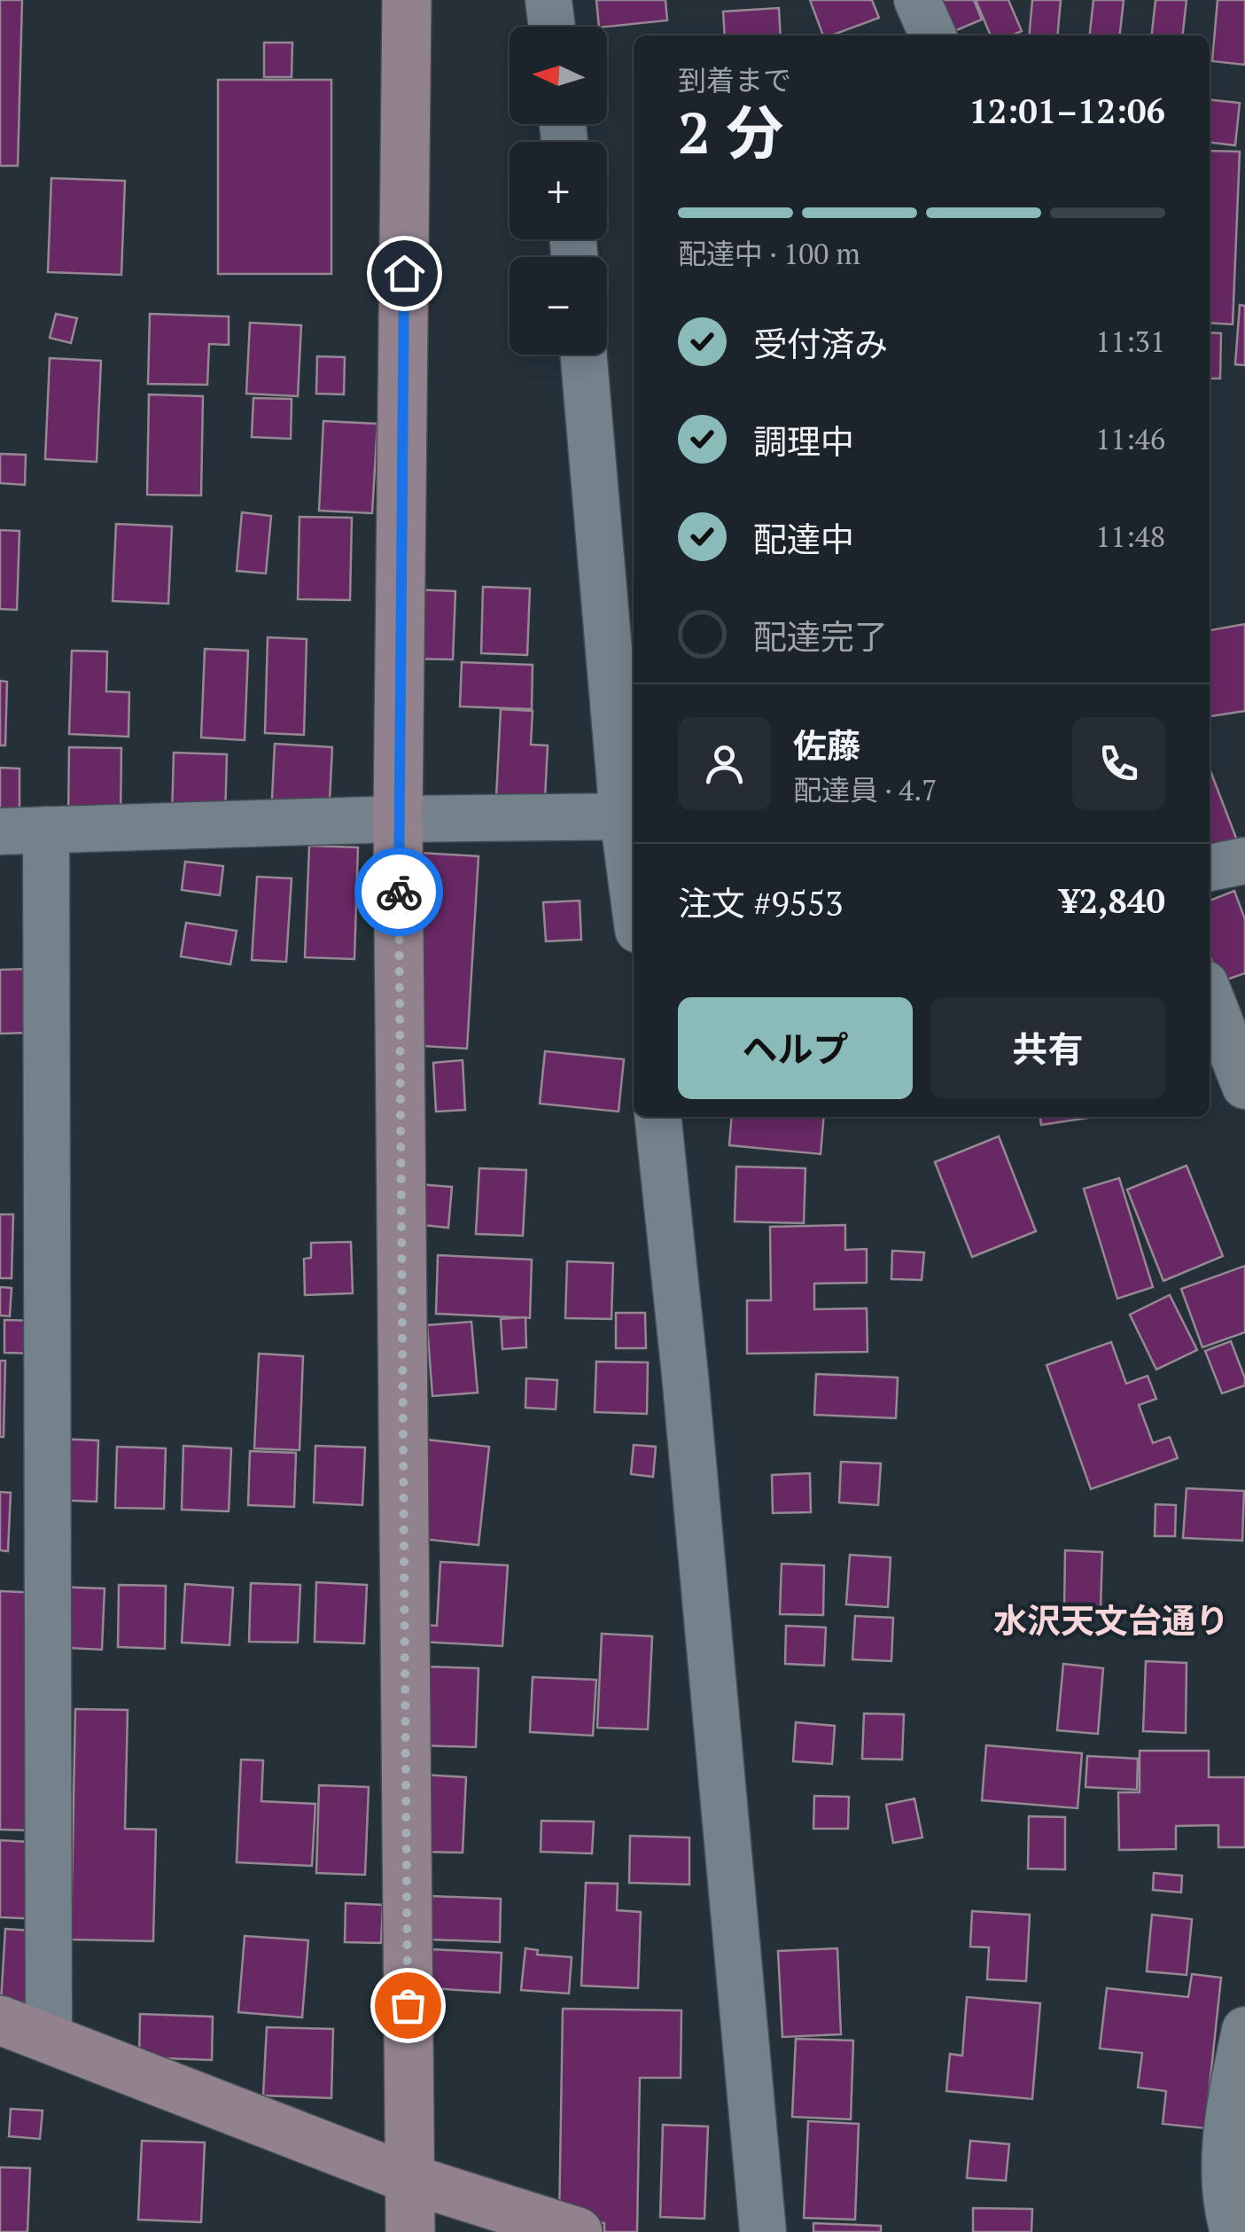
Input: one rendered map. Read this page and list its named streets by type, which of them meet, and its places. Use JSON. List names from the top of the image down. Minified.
{"districts":["水沢天文台通り"],"north":"left","page":{"map_buttons":["+","−"],"heading":["2 分","到着まで","12:01–12:06"],"panel":["佐藤","配達員 · 4.7","注文 #9553","¥2,840"],"bar":"配達中 · 100 m","list":[["受付済み","11:31"],["調理中","11:46"],["配達中","11:48"],"配達完了"],"buttons":["ヘルプ","共有"]}}
